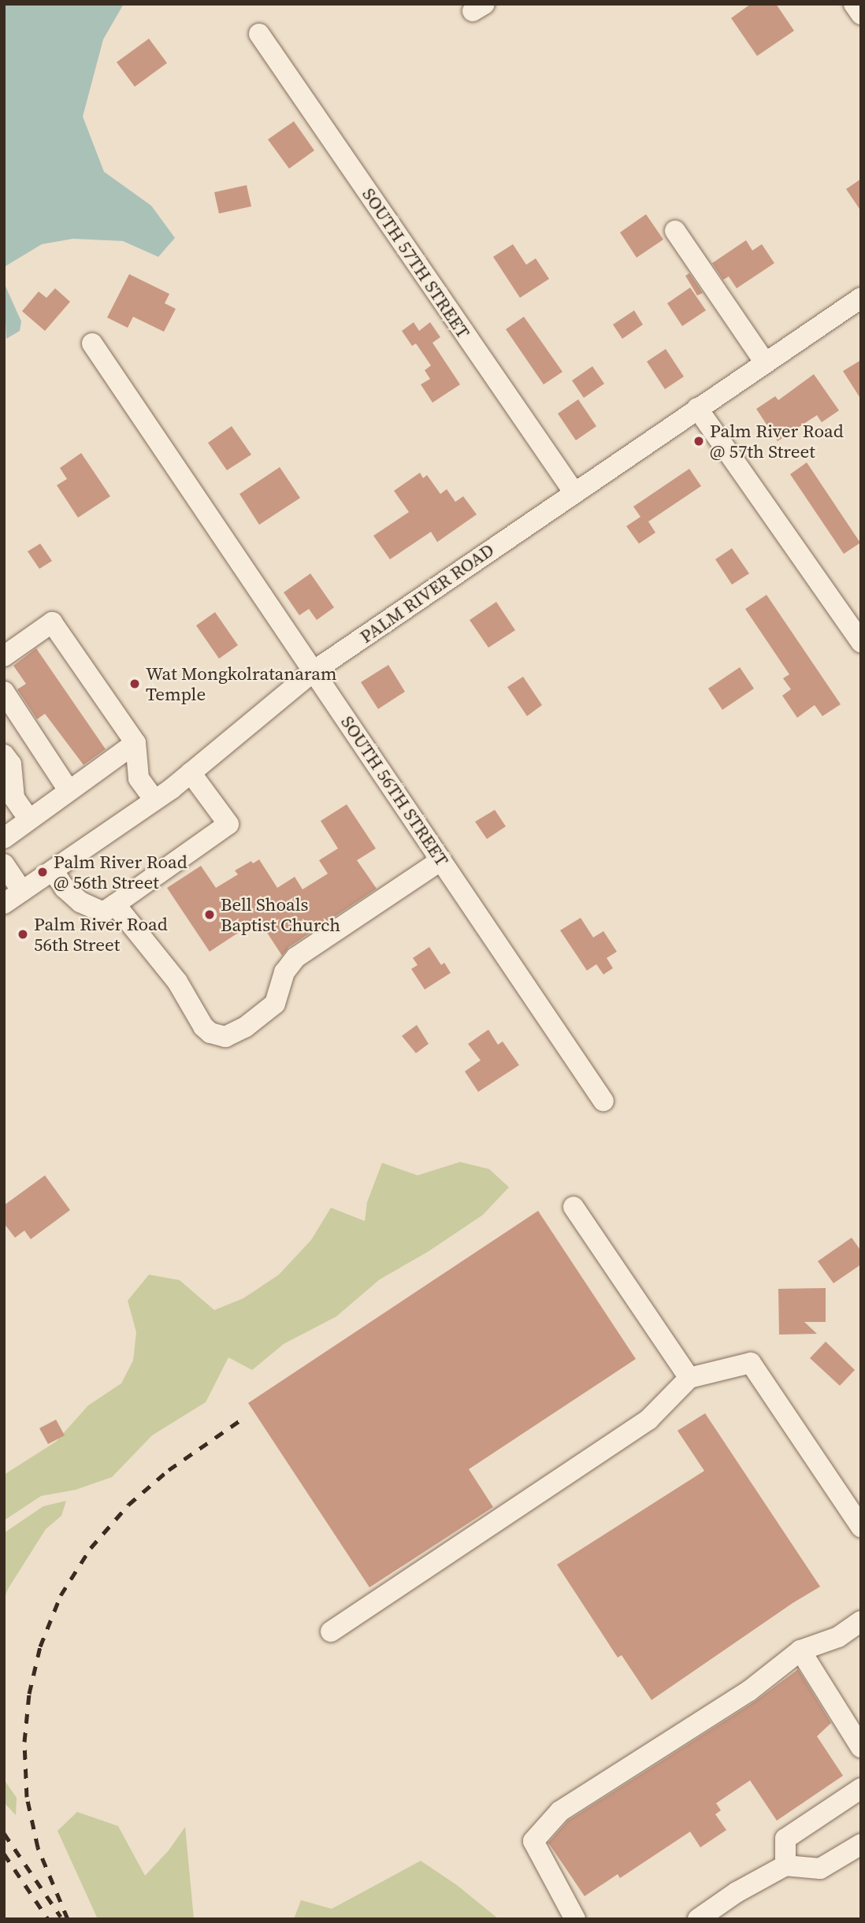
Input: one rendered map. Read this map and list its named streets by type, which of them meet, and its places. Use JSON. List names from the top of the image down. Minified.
{"streets":{"street":["SOUTH 57TH STREET","PALM RIVER ROAD","SOUTH 56TH STREET"]},"crossings":[["SOUTH 57TH STREET","PALM RIVER ROAD"],["PALM RIVER ROAD","SOUTH 56TH STREET"]],"places":["Palm River Road @ 57th Street","Wat Mongkolratanaram Temple","Palm River Road @ 56th Street","Bell Shoals Baptist Church","Palm River Road 56th Street"]}
